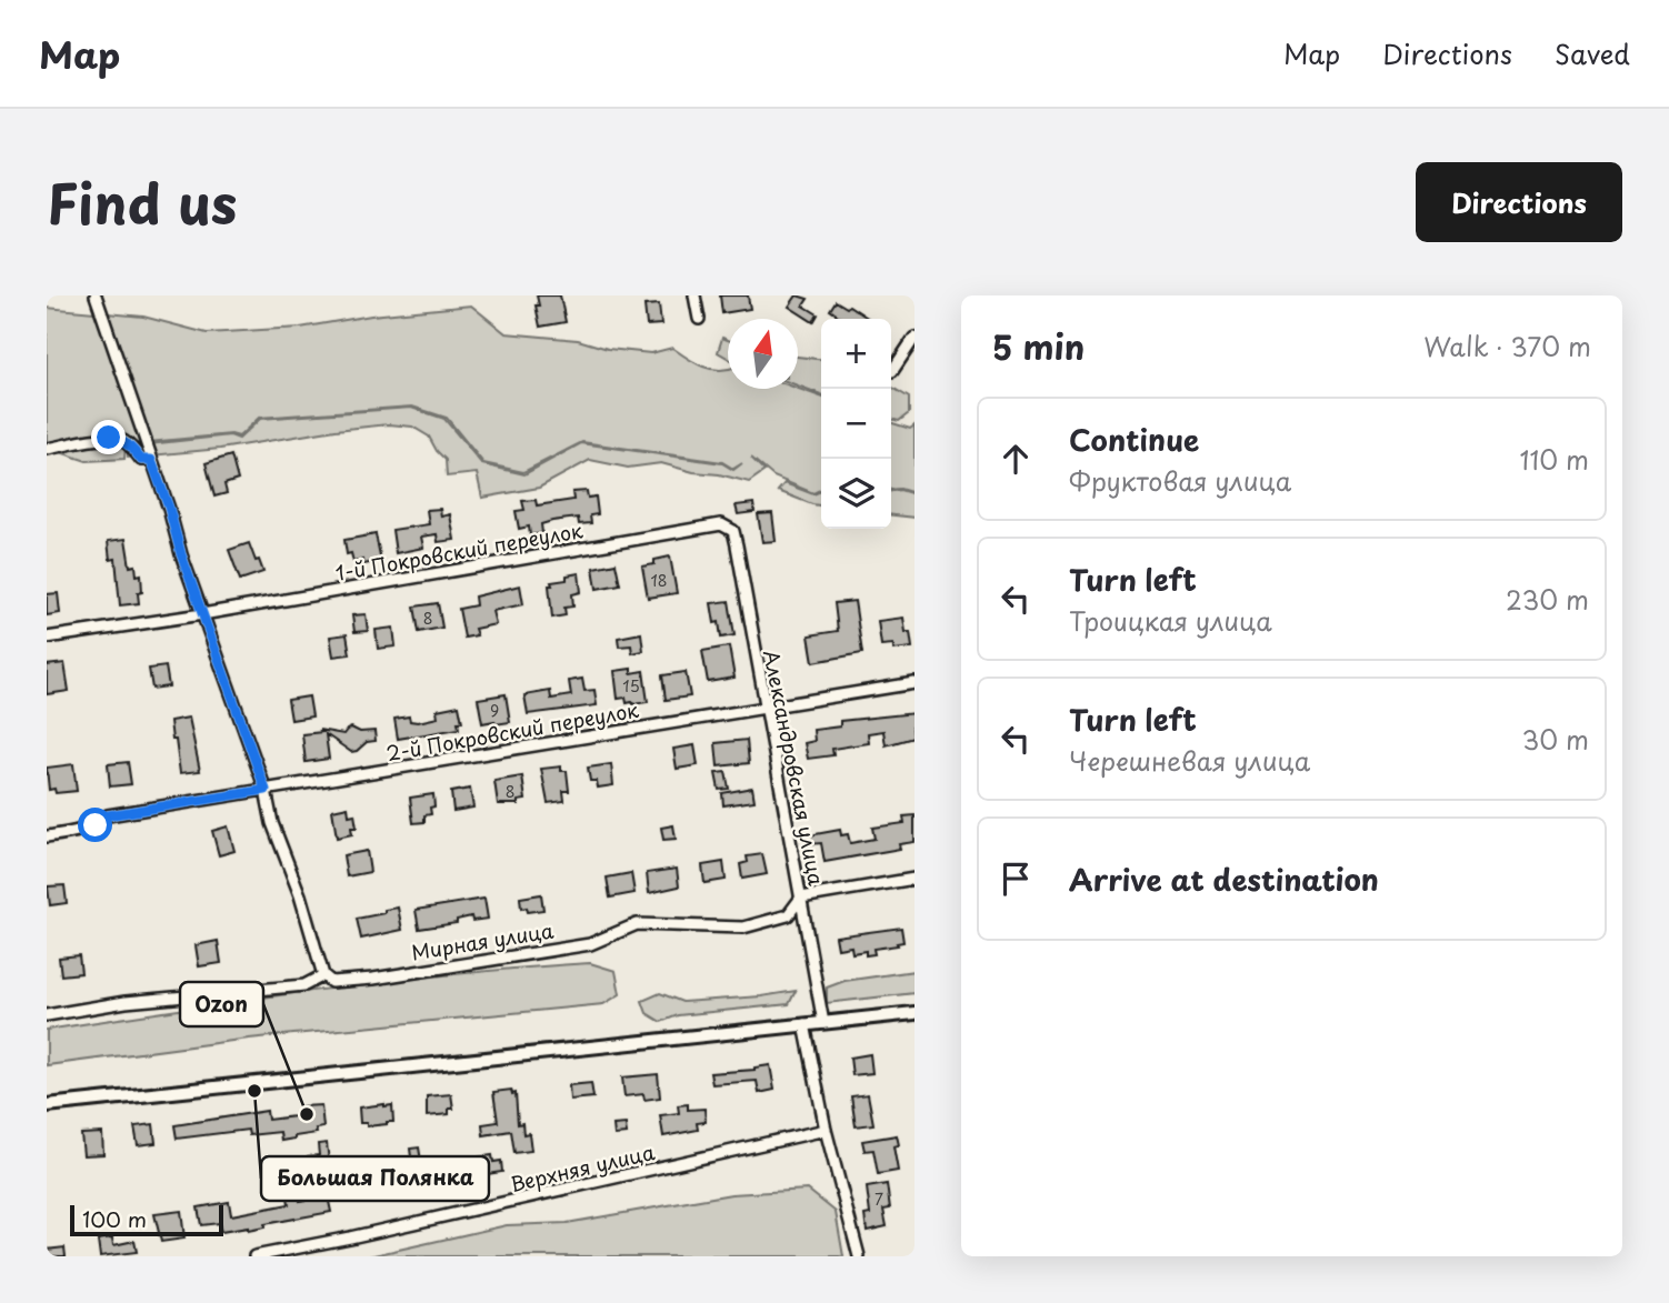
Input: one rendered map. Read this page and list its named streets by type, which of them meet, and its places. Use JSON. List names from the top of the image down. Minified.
{"streets":{"street":["1-й Покровский переулок","2-й Покровский переулок","Александровская улица","Мирная улица","Верхняя улица"]},"crossings":[["1-й Покровский переулок","Александровская улица"],["2-й Покровский переулок","Александровская улица"],["Александровская улица","Мирная улица"]],"places":["Большая Полянка","Ozon"],"house_numbers":["18","8","15","9","8","7"],"scale_bar":"100 m","north":"top","page":{"header":"Map","nav":["Map","Directions","Saved"],"title":"Find us","buttons":"Directions","heading":["5 min","Walk · 370 m"],"map_buttons":["+","−"],"list":[["Continue","Фруктовая улица","110 m"],["Turn left","Троицкая улица","230 m"],["Turn left","Черешневая улица","30 m"],"Arrive at destination"],"scale":"100 m"}}
